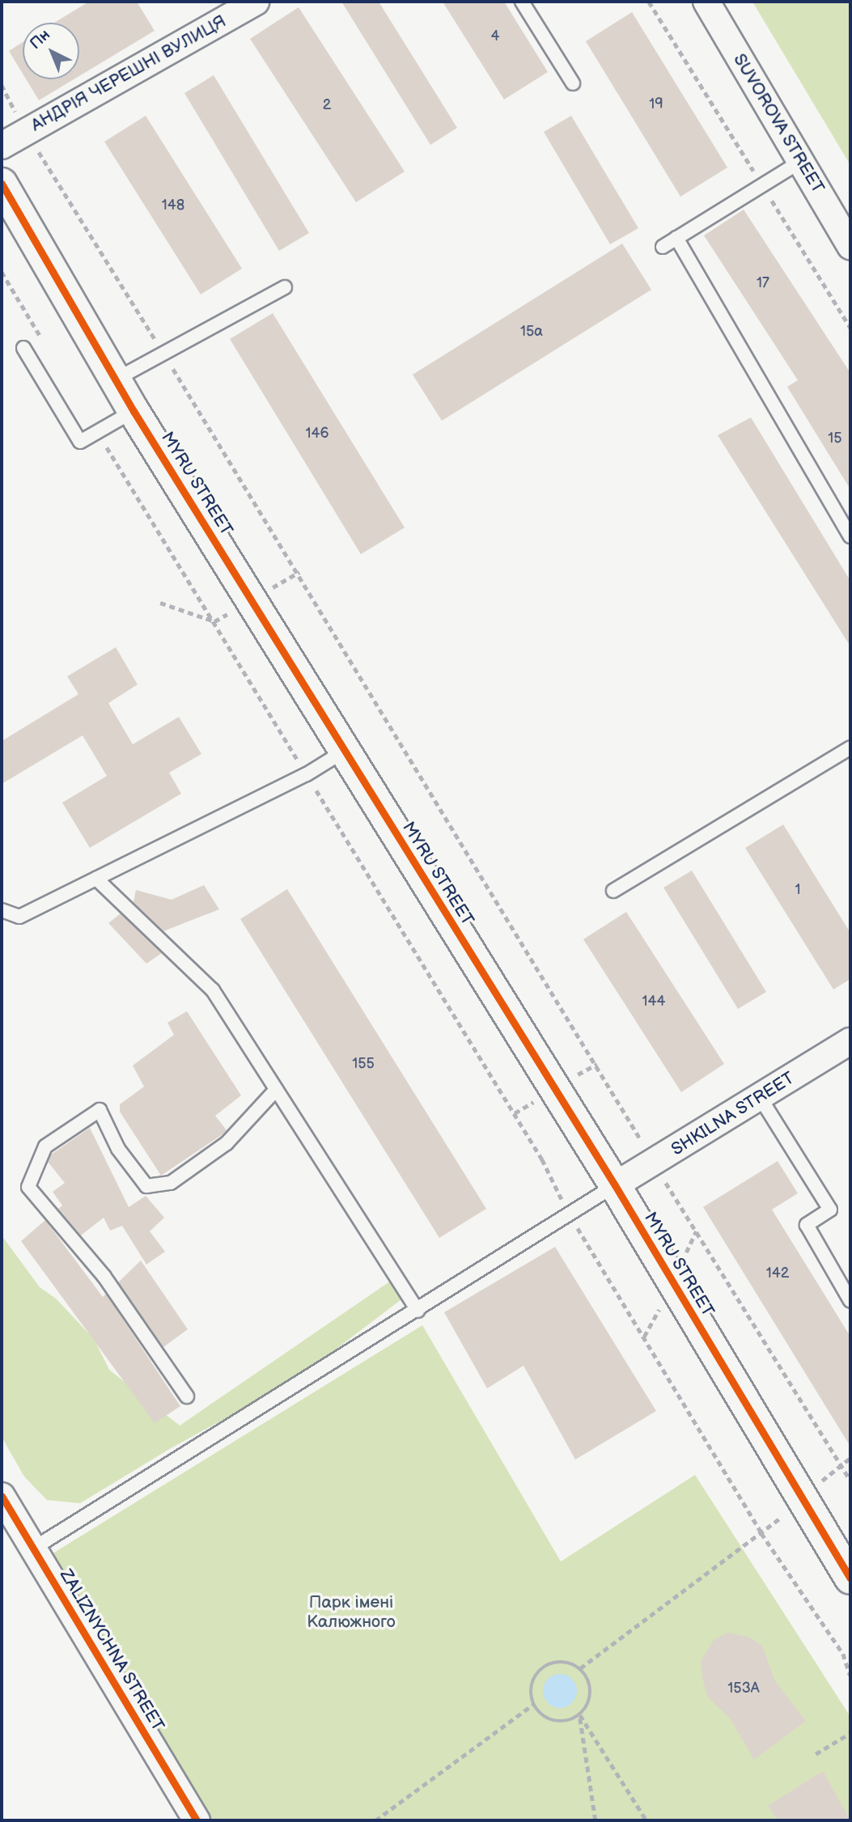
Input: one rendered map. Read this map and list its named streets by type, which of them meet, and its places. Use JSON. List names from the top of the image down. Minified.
{"streets":{"street":["АНДРІЯ ЧЕРЕШНІ ВУЛИЦЯ","SUVOROVA STREET","MYRU STREET","SHKILNA STREET","ZALIZNYCHNA STREET"]},"crossings":[["MYRU STREET","SHKILNA STREET"]],"parks":["Парк імені Калюжного"],"house_numbers":["4","19","2","148","17","15а","146","15","1","144","155","142","153А"],"north":"top left"}
